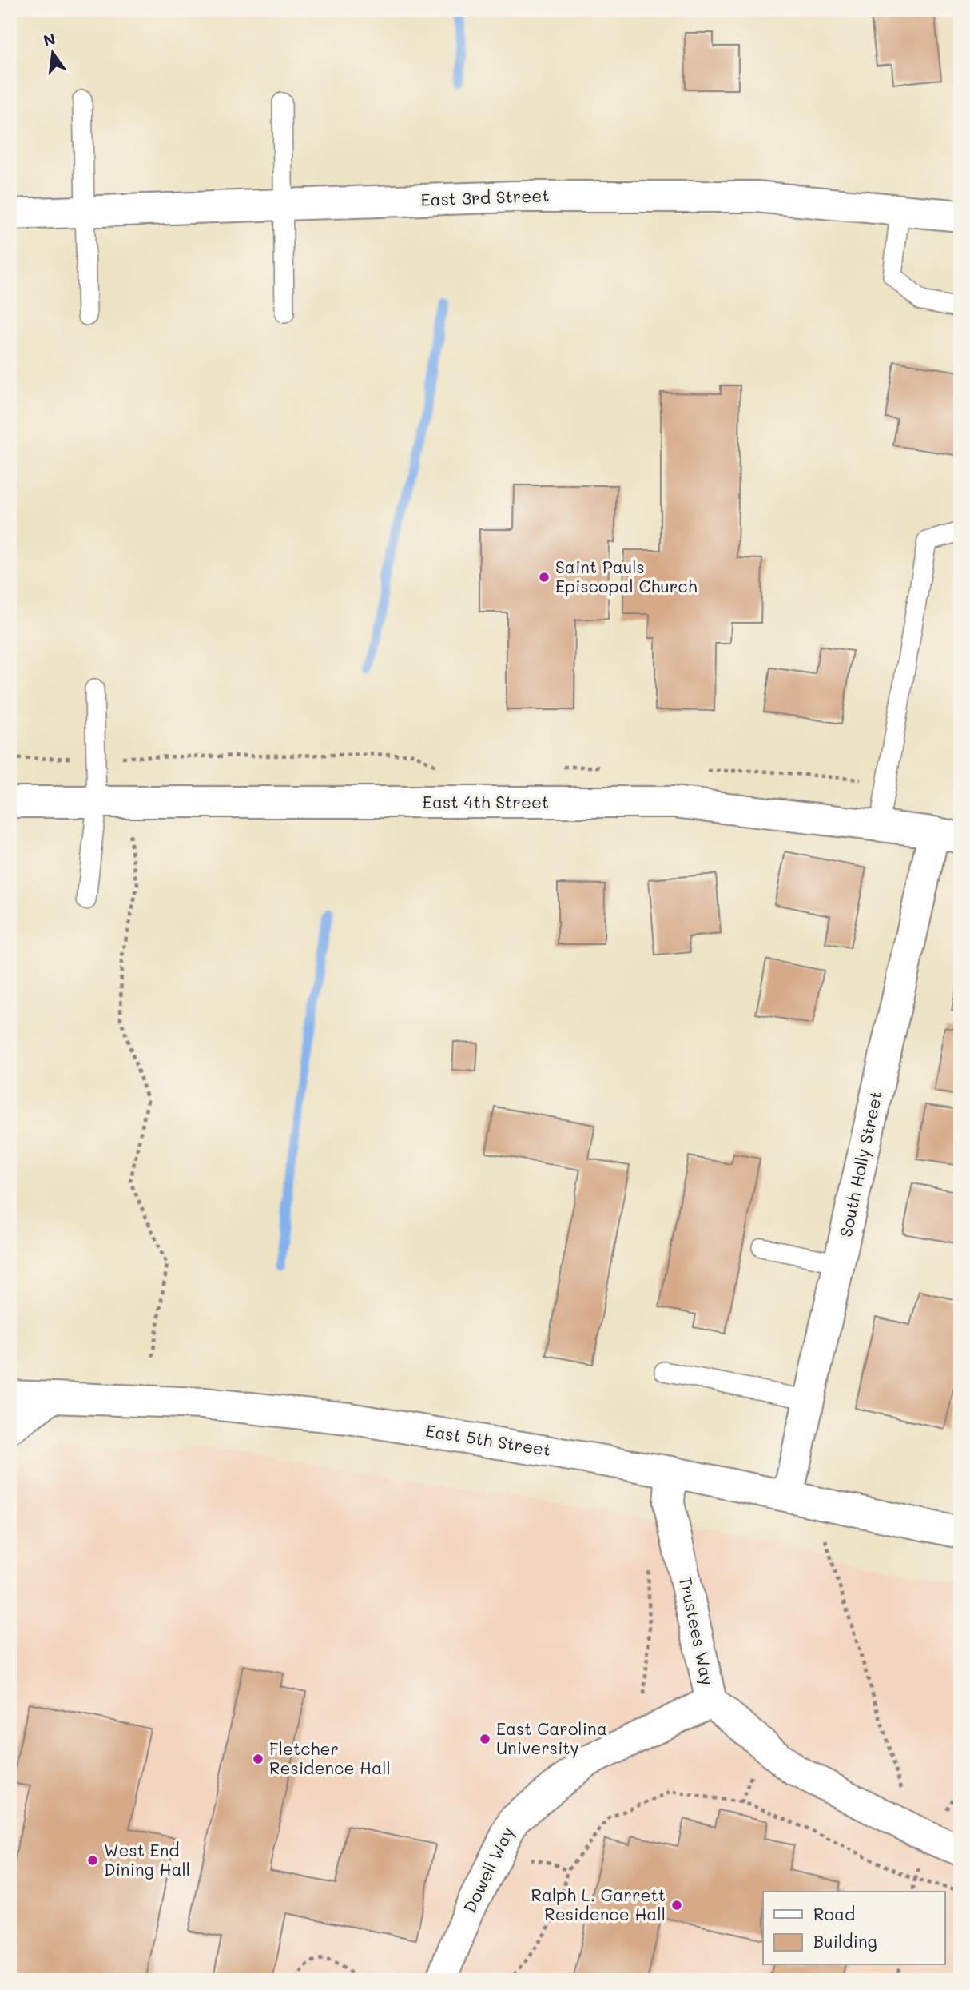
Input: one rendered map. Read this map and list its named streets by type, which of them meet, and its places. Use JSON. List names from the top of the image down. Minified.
{"streets":{"street":["East 3rd Street","East 4th Street","South Holly Street","East 5th Street","Trustees Way","Dowell Way"]},"crossings":[["East 4th Street","South Holly Street"],["South Holly Street","East 5th Street"],["East 5th Street","Trustees Way"],["Trustees Way","Dowell Way"]],"places":["Saint Pauls Episcopal Church","East Carolina University","Fletcher Residence Hall","West End Dining Hall","Ralph L. Garrett Residence Hall"],"legend":["Road","Building"],"north":"top"}
